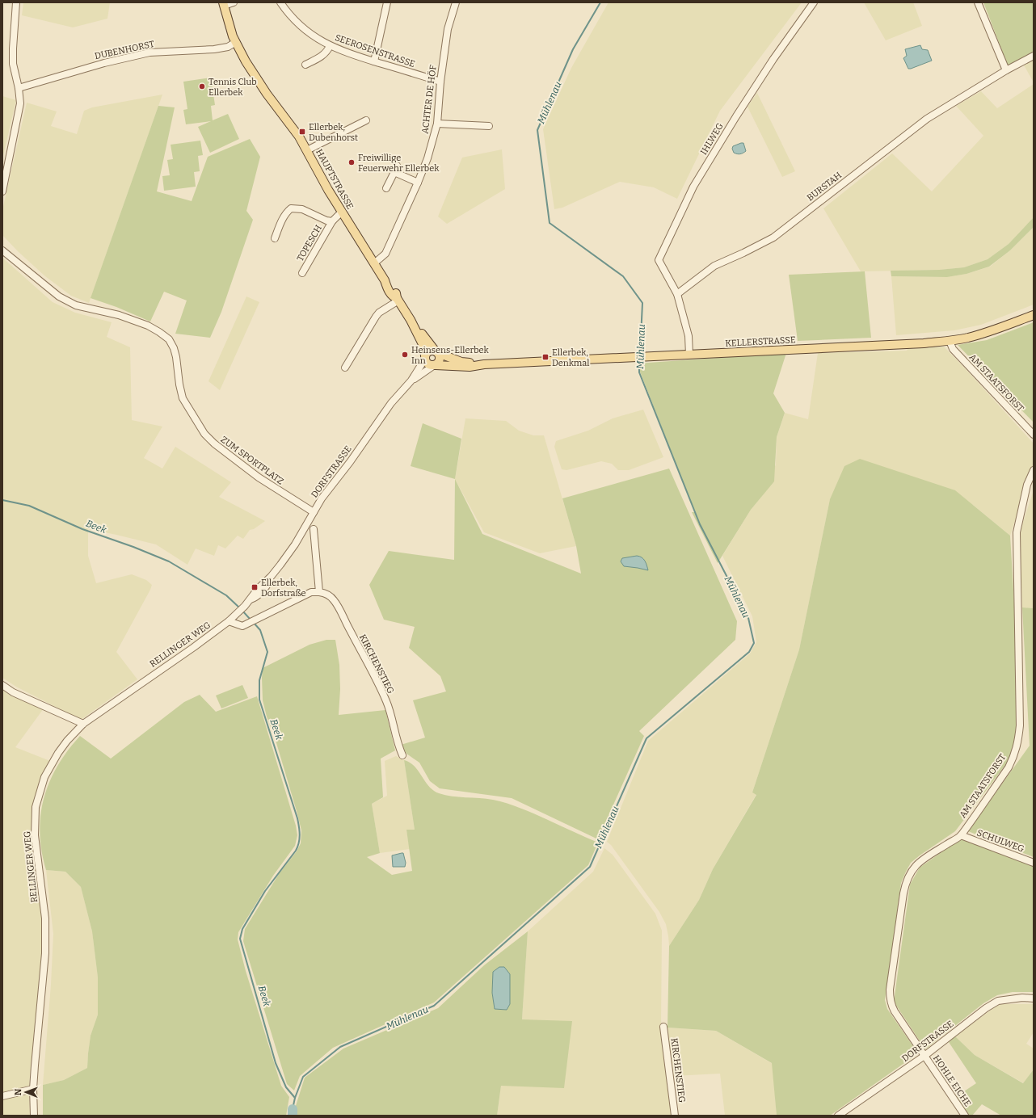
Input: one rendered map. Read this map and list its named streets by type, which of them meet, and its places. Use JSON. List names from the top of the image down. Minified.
{"streets":{"main road":["HAUPTSTRASSE","KELLERSTRASSE"],"street":["DUBENHORST","SEEROSENSTRASSE","ACHTER DE HÖF","IHLWEG","BURSTAH","TOPESCH","AM STAATSFORST","ZUM SPORTPLATZ","DORFSTRASSE","RELLINGER WEG","KIRCHENSTIEG","SCHULWEG","HOHLE EICHE"]},"crossings":[["DUBENHORST","HAUPTSTRASSE"],["SEEROSENSTRASSE","ACHTER DE HÖF"],["ACHTER DE HÖF","HAUPTSTRASSE"],["IHLWEG","BURSTAH"],["HAUPTSTRASSE","TOPESCH"],["HAUPTSTRASSE","KELLERSTRASSE"],["HAUPTSTRASSE","DORFSTRASSE"],["KELLERSTRASSE","AM STAATSFORST"],["KELLERSTRASSE","DORFSTRASSE"],["AM STAATSFORST","DORFSTRASSE"],["AM STAATSFORST","SCHULWEG"],["AM STAATSFORST","HOHLE EICHE"],["ZUM SPORTPLATZ","DORFSTRASSE"],["DORFSTRASSE","RELLINGER WEG"],["DORFSTRASSE","HOHLE EICHE"]],"water":["Mühlenau","Beek"],"places":{"other":["Tennis Club Ellerbek","Freiwillige Feuerwehr Ellerbek","Heinsens-Ellerbek Inn"],"transit":["Ellerbek, Dubenhorst","Ellerbek, Denkmal","Ellerbek, Dorfstraße"]},"north":"left"}
